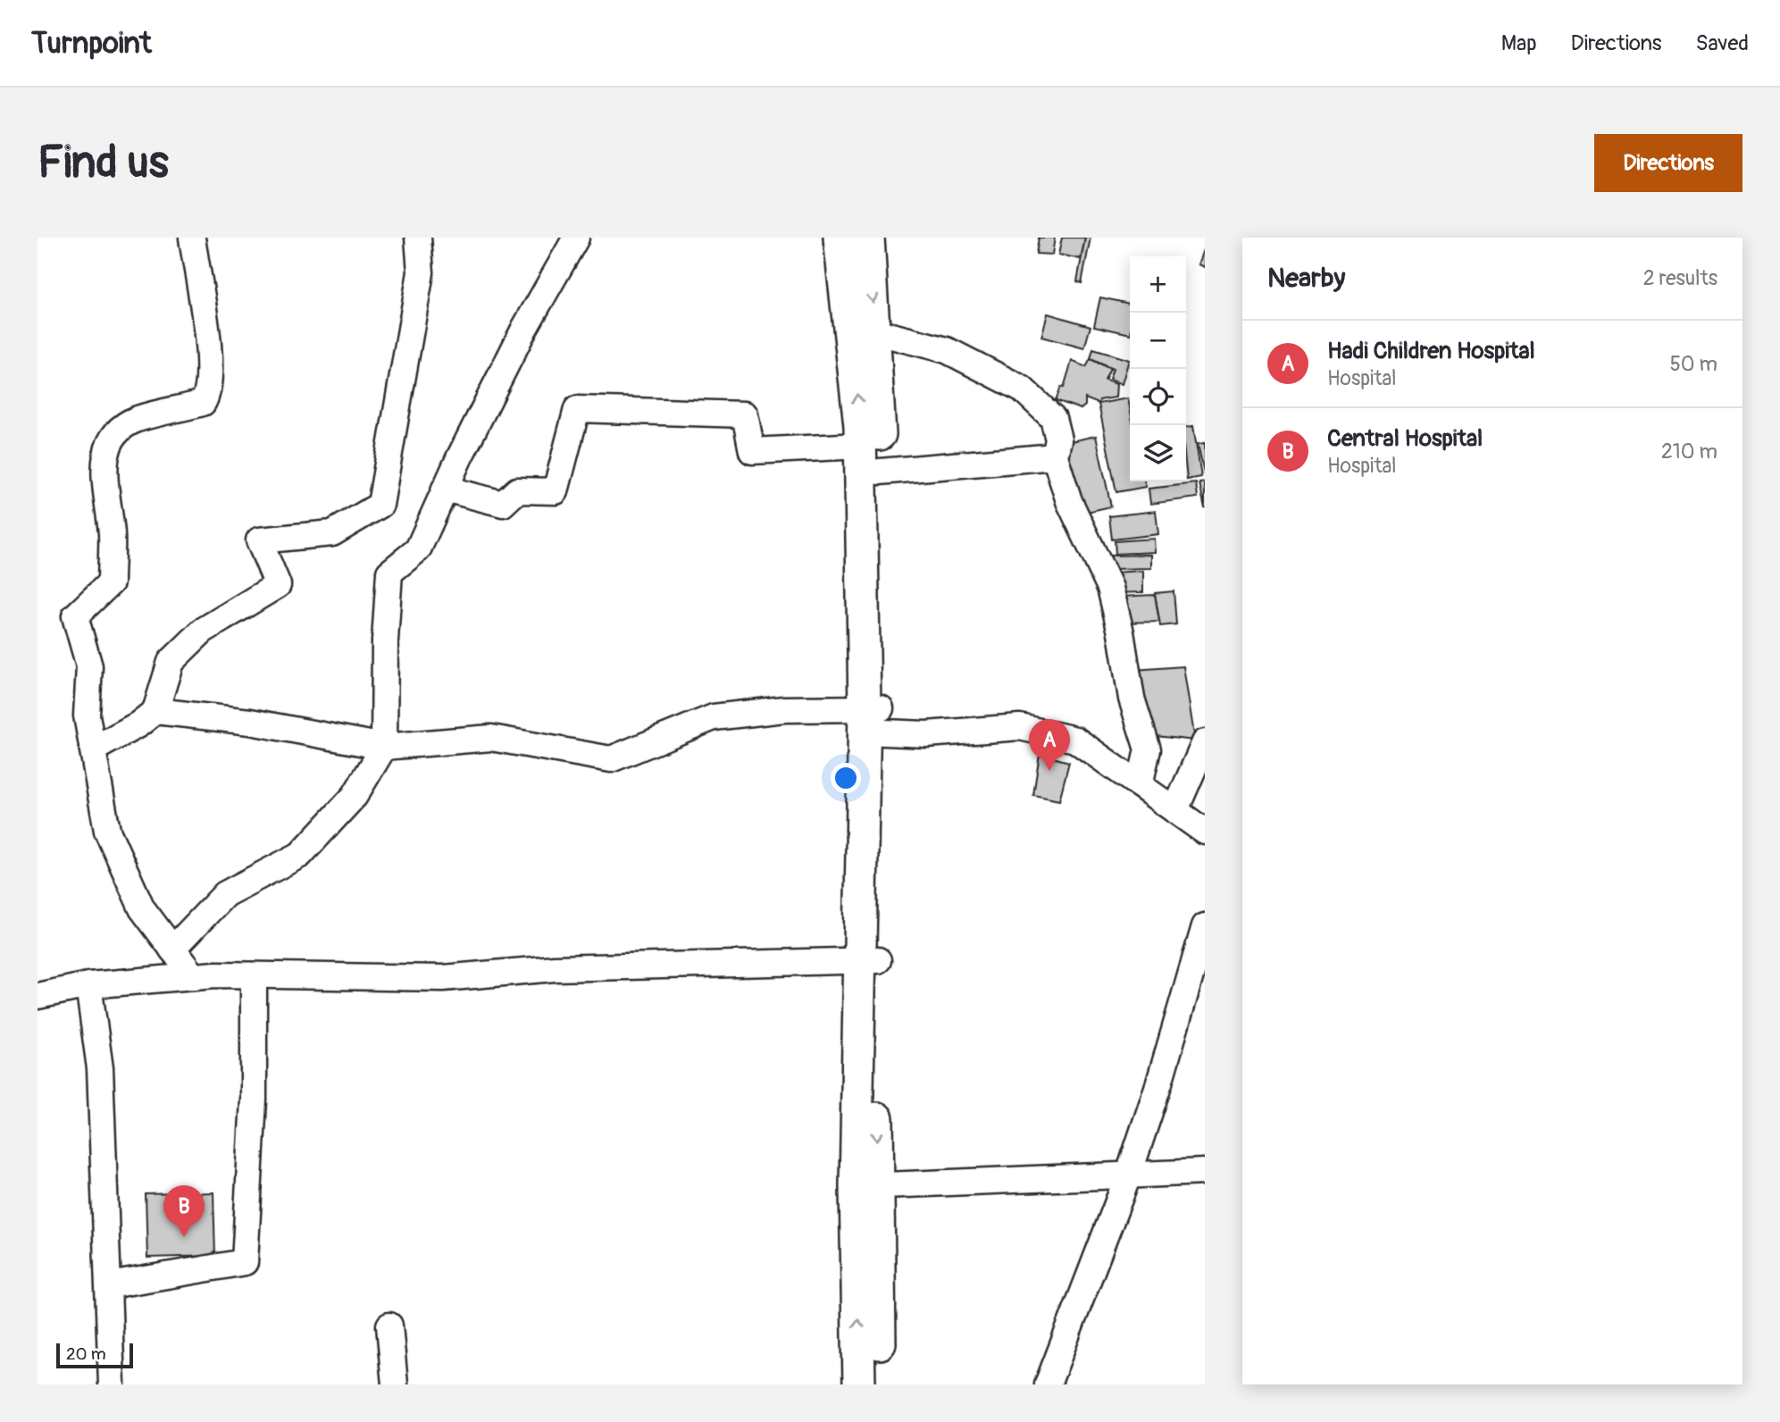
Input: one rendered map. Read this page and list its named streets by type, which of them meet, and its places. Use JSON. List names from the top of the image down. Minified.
{"scale_bar":"20 m","page":{"header":"Turnpoint","nav":["Map","Directions","Saved"],"buttons":"Directions","title":"Find us","heading":["Nearby","2 results"],"map_buttons":["+","−"],"list":[{"mark":"A","name":"Hadi Children Hospital","note":"Hospital","value":"50 m"},{"mark":"B","name":"Central Hospital","note":"Hospital","value":"210 m"}],"pins":["A","B"],"scale":"20 m"}}
